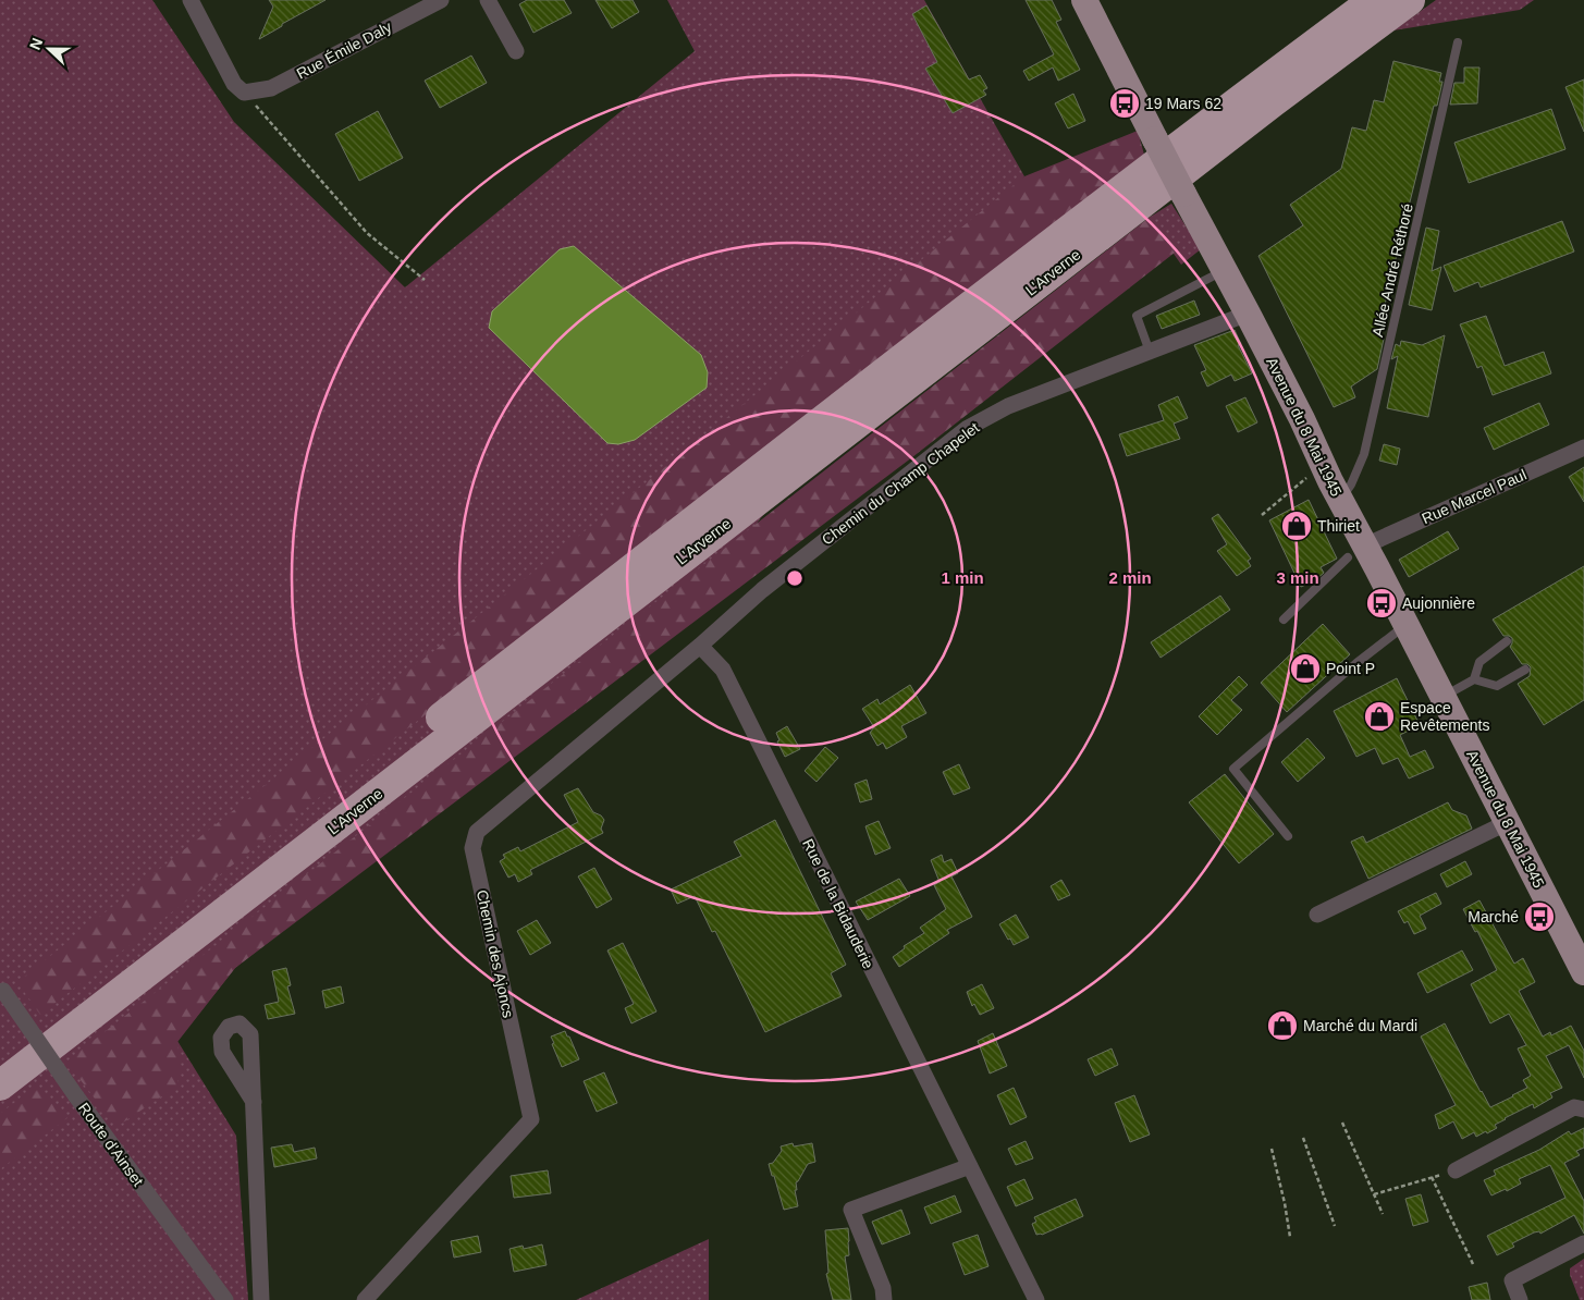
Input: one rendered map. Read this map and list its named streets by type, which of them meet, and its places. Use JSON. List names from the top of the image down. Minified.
{"streets":{"highway":["L'Arverne"],"main road":["Avenue du 8 Mai 1945"],"street":["Rue Émile Daly","Chemin du Champ Chapelet","Rue Marcel Paul","Rue de la Bidauderie","Chemin des Ajoncs","Route d'Ainset"],"lane":["Allée André Réthoré"]},"crossings":[["Allée André Réthoré","Avenue du 8 Mai 1945"],["Avenue du 8 Mai 1945","Chemin du Champ Chapelet"],["Avenue du 8 Mai 1945","Rue Marcel Paul"],["Chemin du Champ Chapelet","Rue de la Bidauderie"],["Chemin du Champ Chapelet","Chemin des Ajoncs"],["Rue de la Bidauderie","Chemin des Ajoncs"]],"places":{"bus stop":["19 Mars 62","Aujonnière","Marché"],"shop":["Thiriet","Point P","Espace Revêtements","Marché du Mardi"]},"north":"left","rings":["1 min","2 min","3 min"]}
